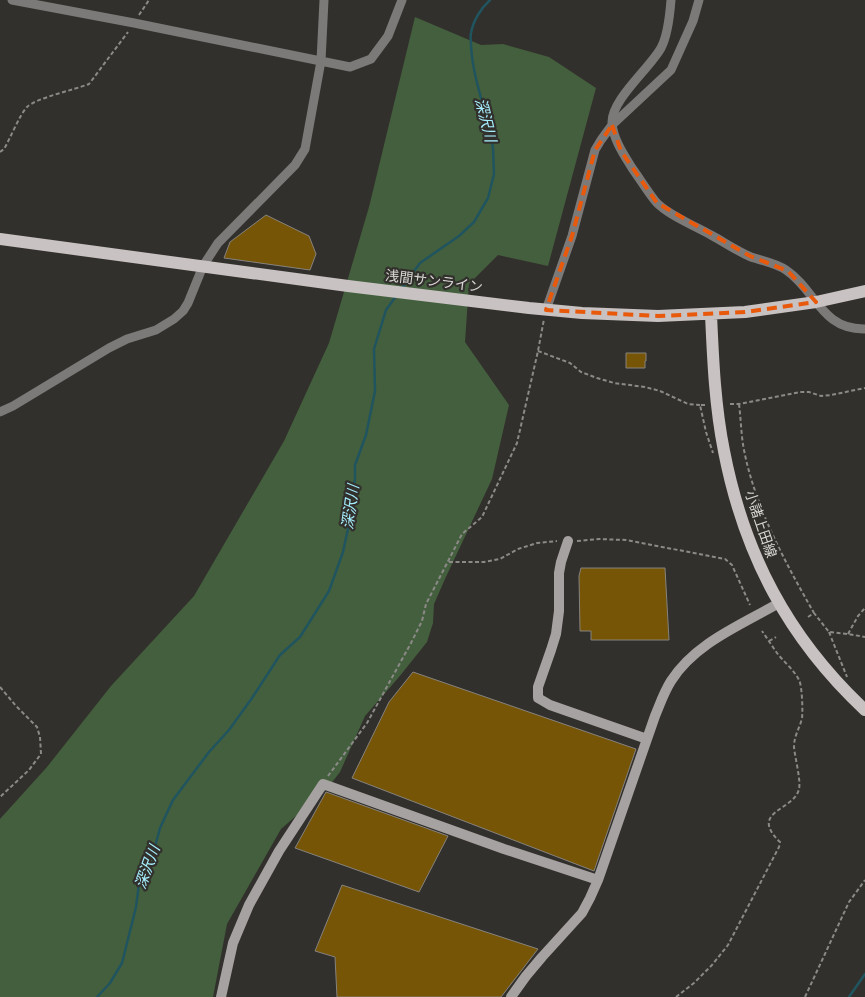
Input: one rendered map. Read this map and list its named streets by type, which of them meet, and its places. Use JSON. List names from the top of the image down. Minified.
{"streets":{"main road":["浅間サンライン","小諸上田線"]},"crossings":[["浅間サンライン","小諸上田線"]],"water":["深沢川"]}
